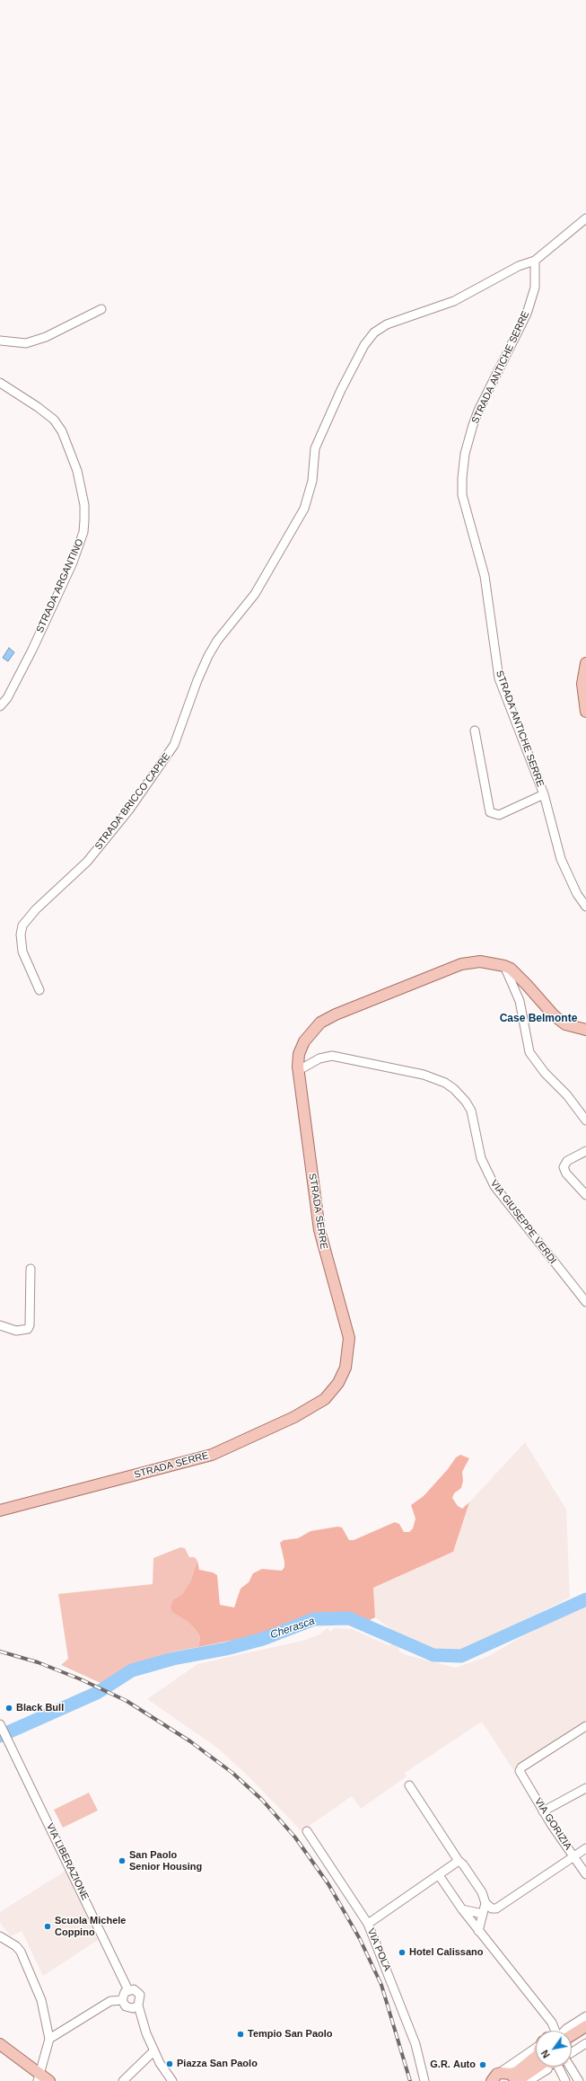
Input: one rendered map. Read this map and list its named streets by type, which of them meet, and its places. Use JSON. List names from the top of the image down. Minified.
{"streets":{"main road":["STRADA SERRE"],"street":["STRADA ANTICHE SERRE","STRADA ARGANTINO","STRADA BRICCO CAPRE","VIA GIUSEPPE VERDI","VIA GORIZIA","VIA LIBERAZIONE","VIA POLA"]},"crossings":[["STRADA ANTICHE SERRE","STRADA BRICCO CAPRE"],["STRADA SERRE","VIA GIUSEPPE VERDI"]],"districts":["Case Belmonte"],"water":["Cherasca"],"places":["Black Bull","San Paolo Senior Housing","Scuola Michele Coppino","Hotel Calissano","Tempio San Paolo","Piazza San Paolo","G.R. Auto"],"north":"bottom left"}
